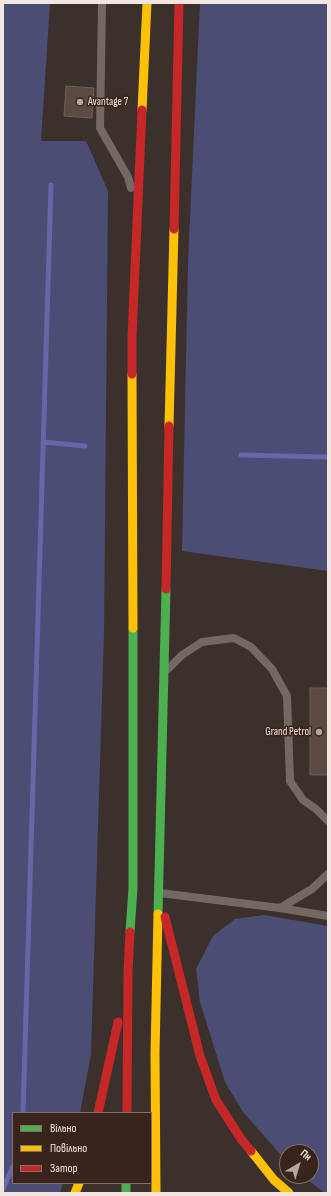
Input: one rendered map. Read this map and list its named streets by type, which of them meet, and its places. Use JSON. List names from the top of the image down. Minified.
{"places":["Avantage 7","Grand Petrol"],"legend":["Вільно","Повільно","Затор"],"north":"top right"}
